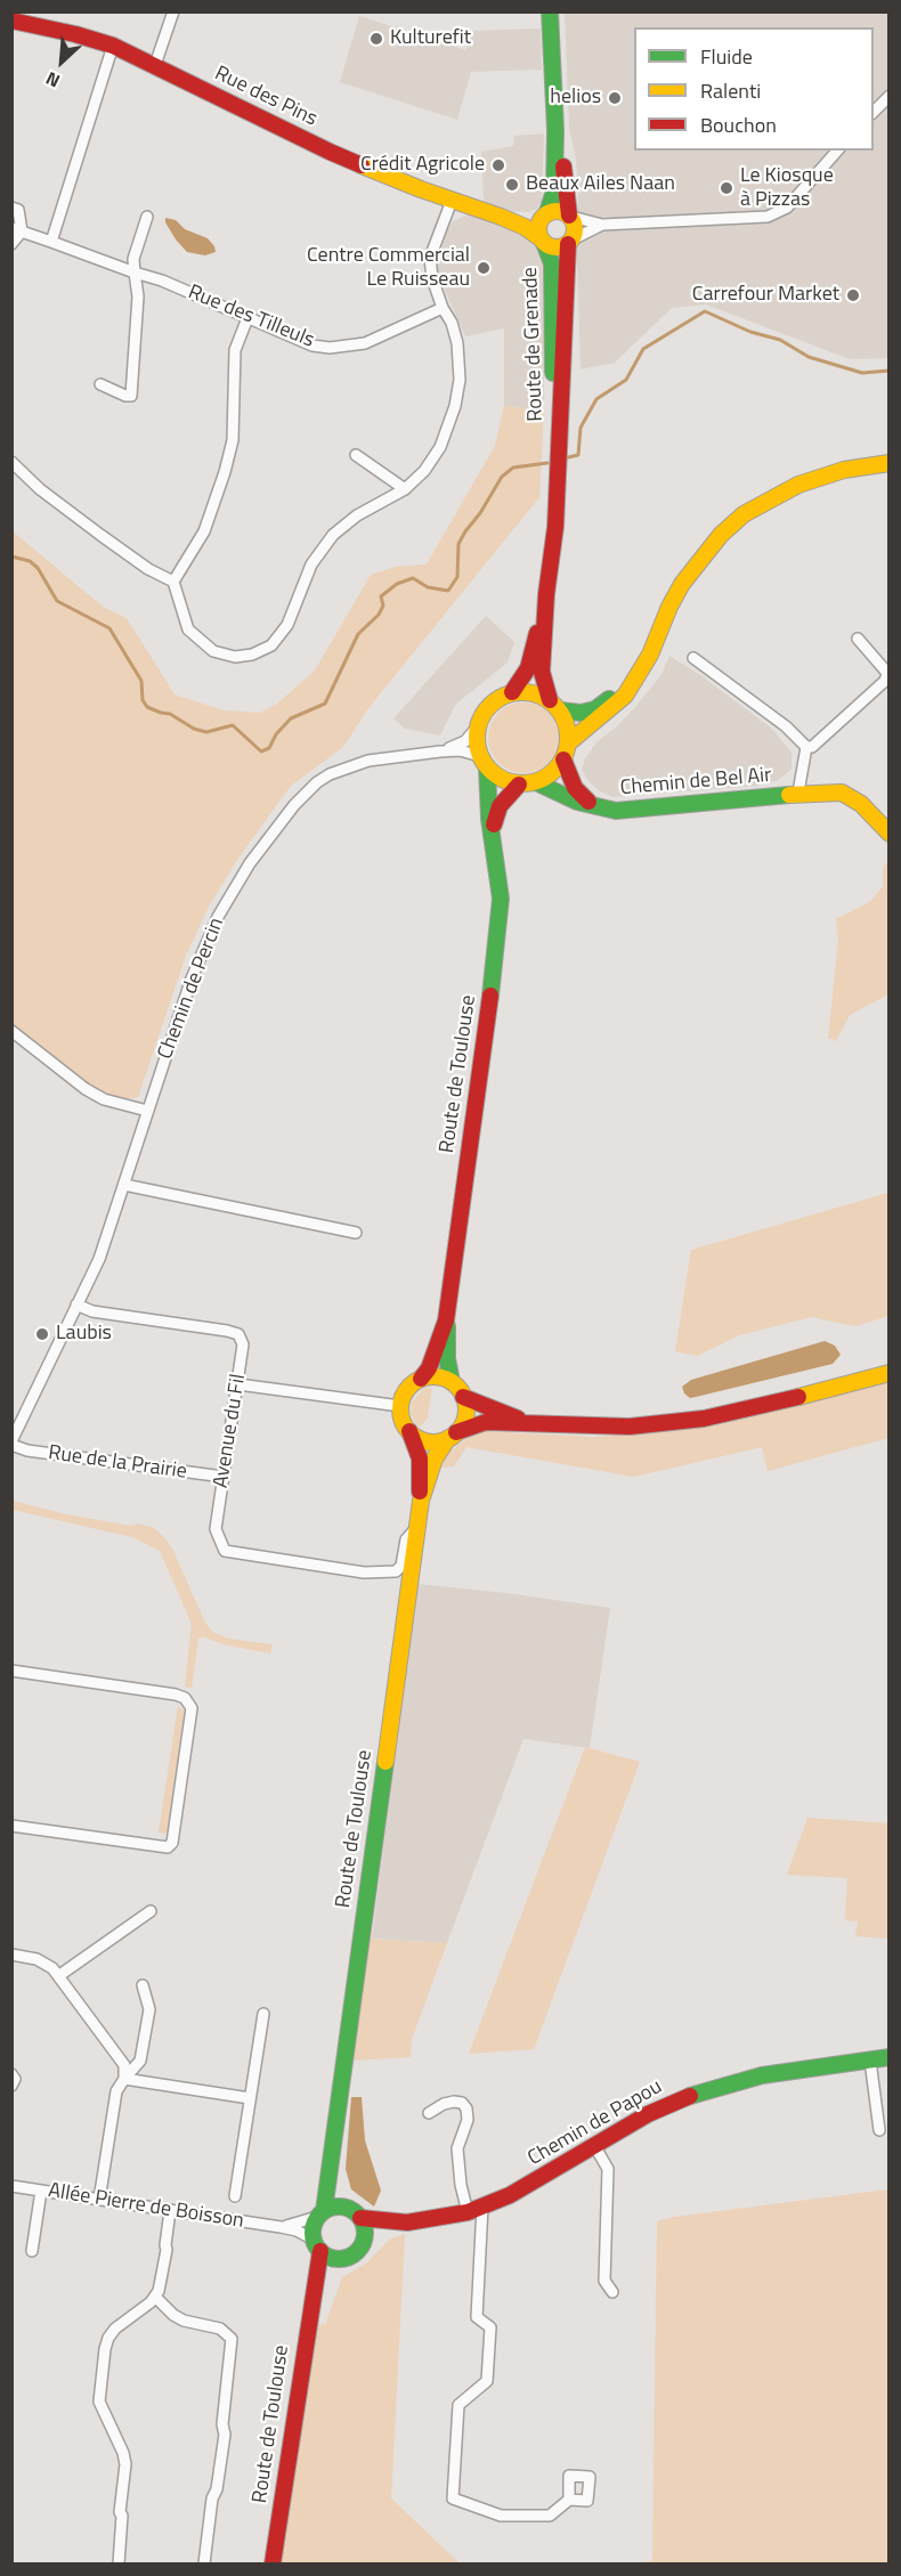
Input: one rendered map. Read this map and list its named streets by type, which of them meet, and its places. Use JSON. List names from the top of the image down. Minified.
{"streets":{"main road":["Rue des Pins","Route de Grenade","Chemin de Bel Air","Route de Toulouse","Chemin de Papou"],"street":["Rue des Tilleuls","Chemin de Percin","Avenue du Fil","Rue de la Prairie","Allée Pierre de Boisson"]},"crossings":[["Rue des Pins","Route de Grenade"],["Chemin de Bel Air","Chemin de Percin"],["Chemin de Bel Air","Route de Toulouse"],["Chemin de Percin","Route de Toulouse"],["Chemin de Percin","Avenue du Fil"],["Chemin de Percin","Rue de la Prairie"],["Route de Toulouse","Avenue du Fil"],["Route de Toulouse","Chemin de Papou"],["Route de Toulouse","Allée Pierre de Boisson"],["Avenue du Fil","Rue de la Prairie"],["Chemin de Papou","Allée Pierre de Boisson"]],"places":["Kulturefit","helios","Crédit Agricole","Beaux Ailes Naan","Le Kiosque à Pizzas","Centre Commercial Le Ruisseau","Carrefour Market","Laubis"],"legend":["Fluide","Ralenti","Bouchon"],"north":"bottom left"}
